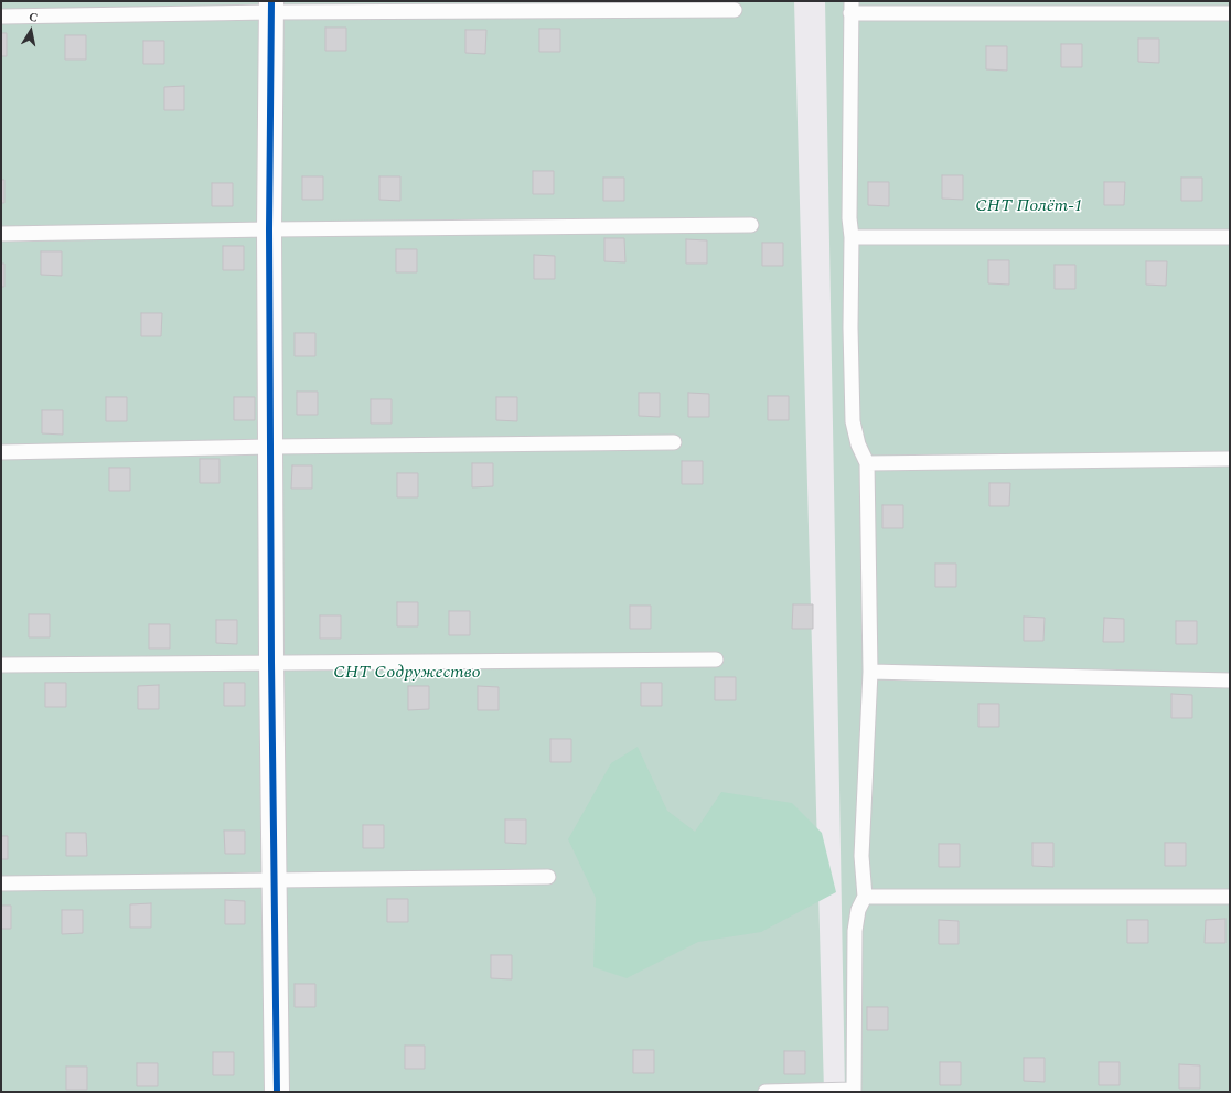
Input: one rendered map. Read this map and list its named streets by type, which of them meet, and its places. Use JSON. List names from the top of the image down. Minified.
{"parks":["СНТ Полёт-1","СНТ Содружество"],"north":"top"}
